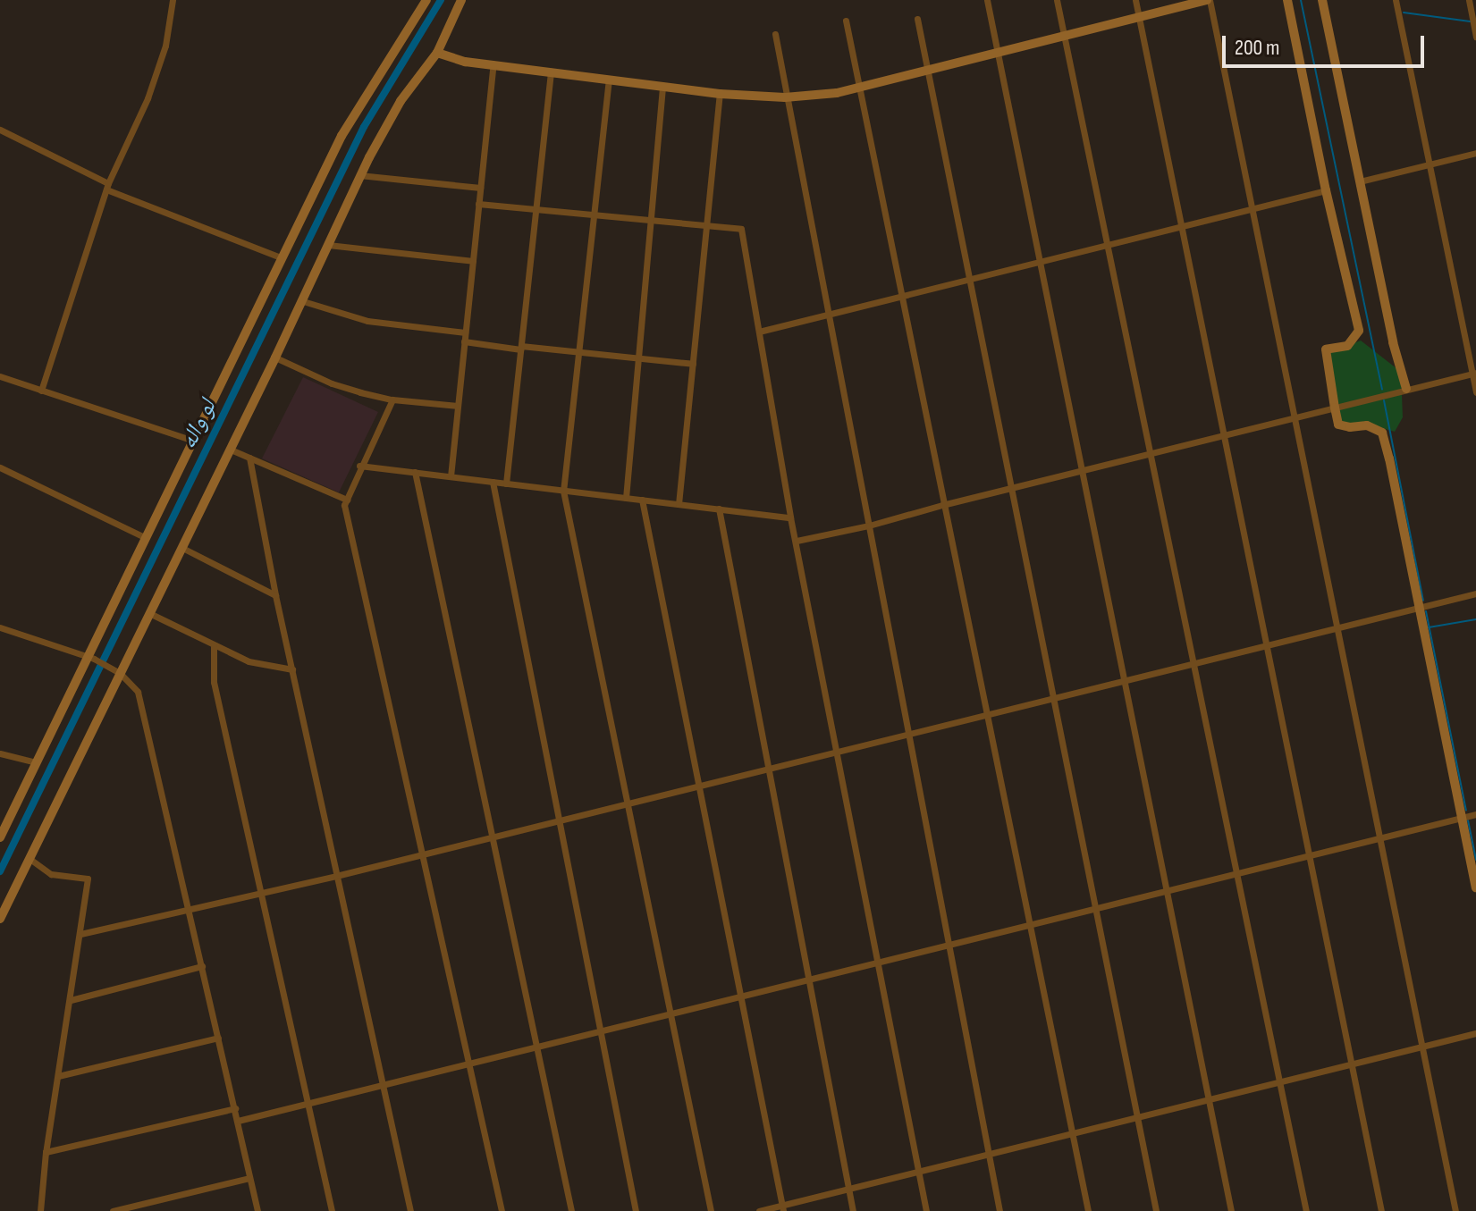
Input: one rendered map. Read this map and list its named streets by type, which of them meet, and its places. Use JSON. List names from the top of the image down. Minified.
{"water":["لو واله"],"scale_bar":"200 m"}
